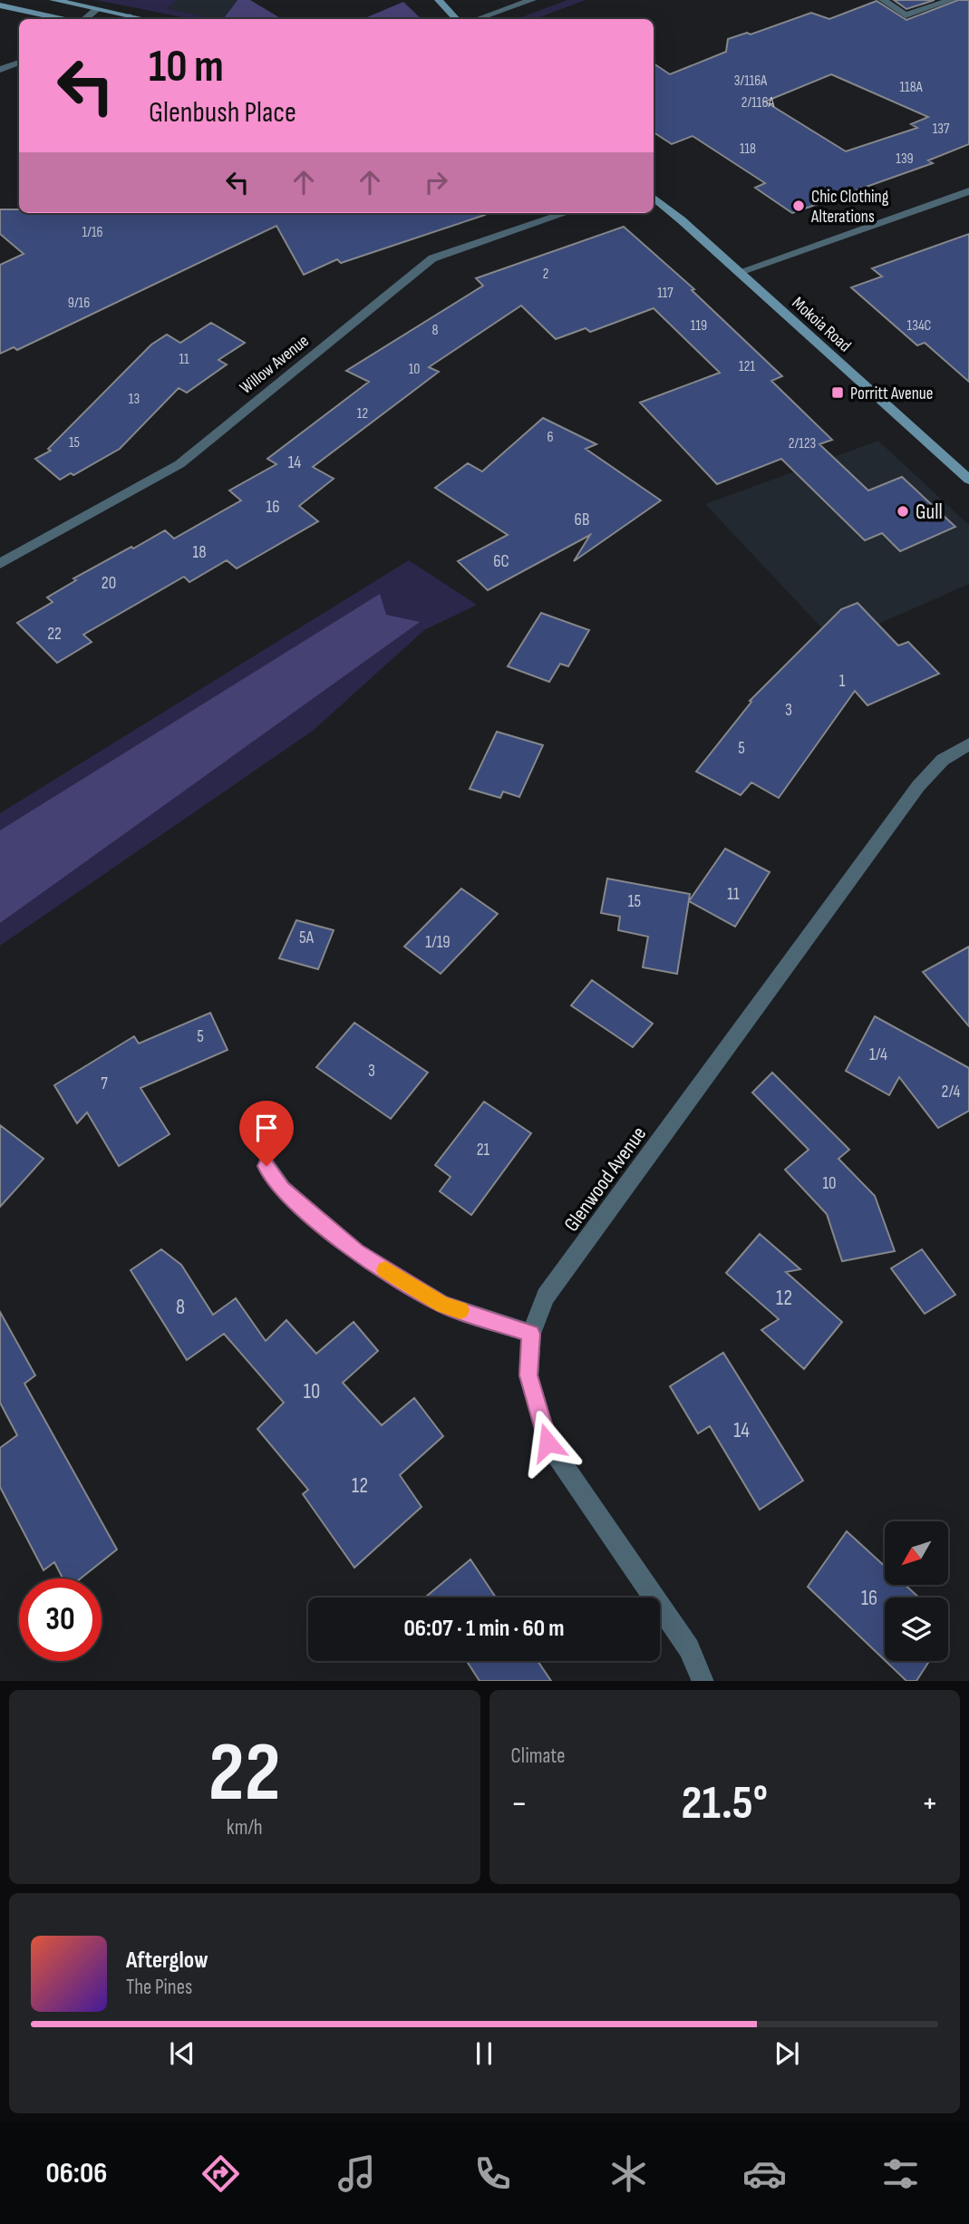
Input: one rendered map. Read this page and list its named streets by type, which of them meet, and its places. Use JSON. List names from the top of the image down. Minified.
{"streets":{"main road":["Mokoia Road"],"street":["Willow Avenue","Glenwood Avenue"]},"places":{"other":["Chic Clothing Alterations","Gull"],"transit":["Porritt Avenue"]},"house_numbers":["3/116A","118A","2/116A","137","118","139","1/16","2","117","9/16","119","134C","8","11","121","10","13","12","6","15","2/123","14","16","6B","18","6C","20","22","1","3","5","11","15","5A","1/19","5","1/4","3","7","2/4","21","10","12","8","10","14","12","16"],"north":"bottom left","page":{"turn":["10 m","Glenbush Place"],"limit":"30","trip":"06:07 · 1 min · 60 m","tile":[["22","km/h"],"Climate"],"heat":["−","21.5°","+"],"song":["Afterglow","The Pines"],"tabs":"06:06"}}
